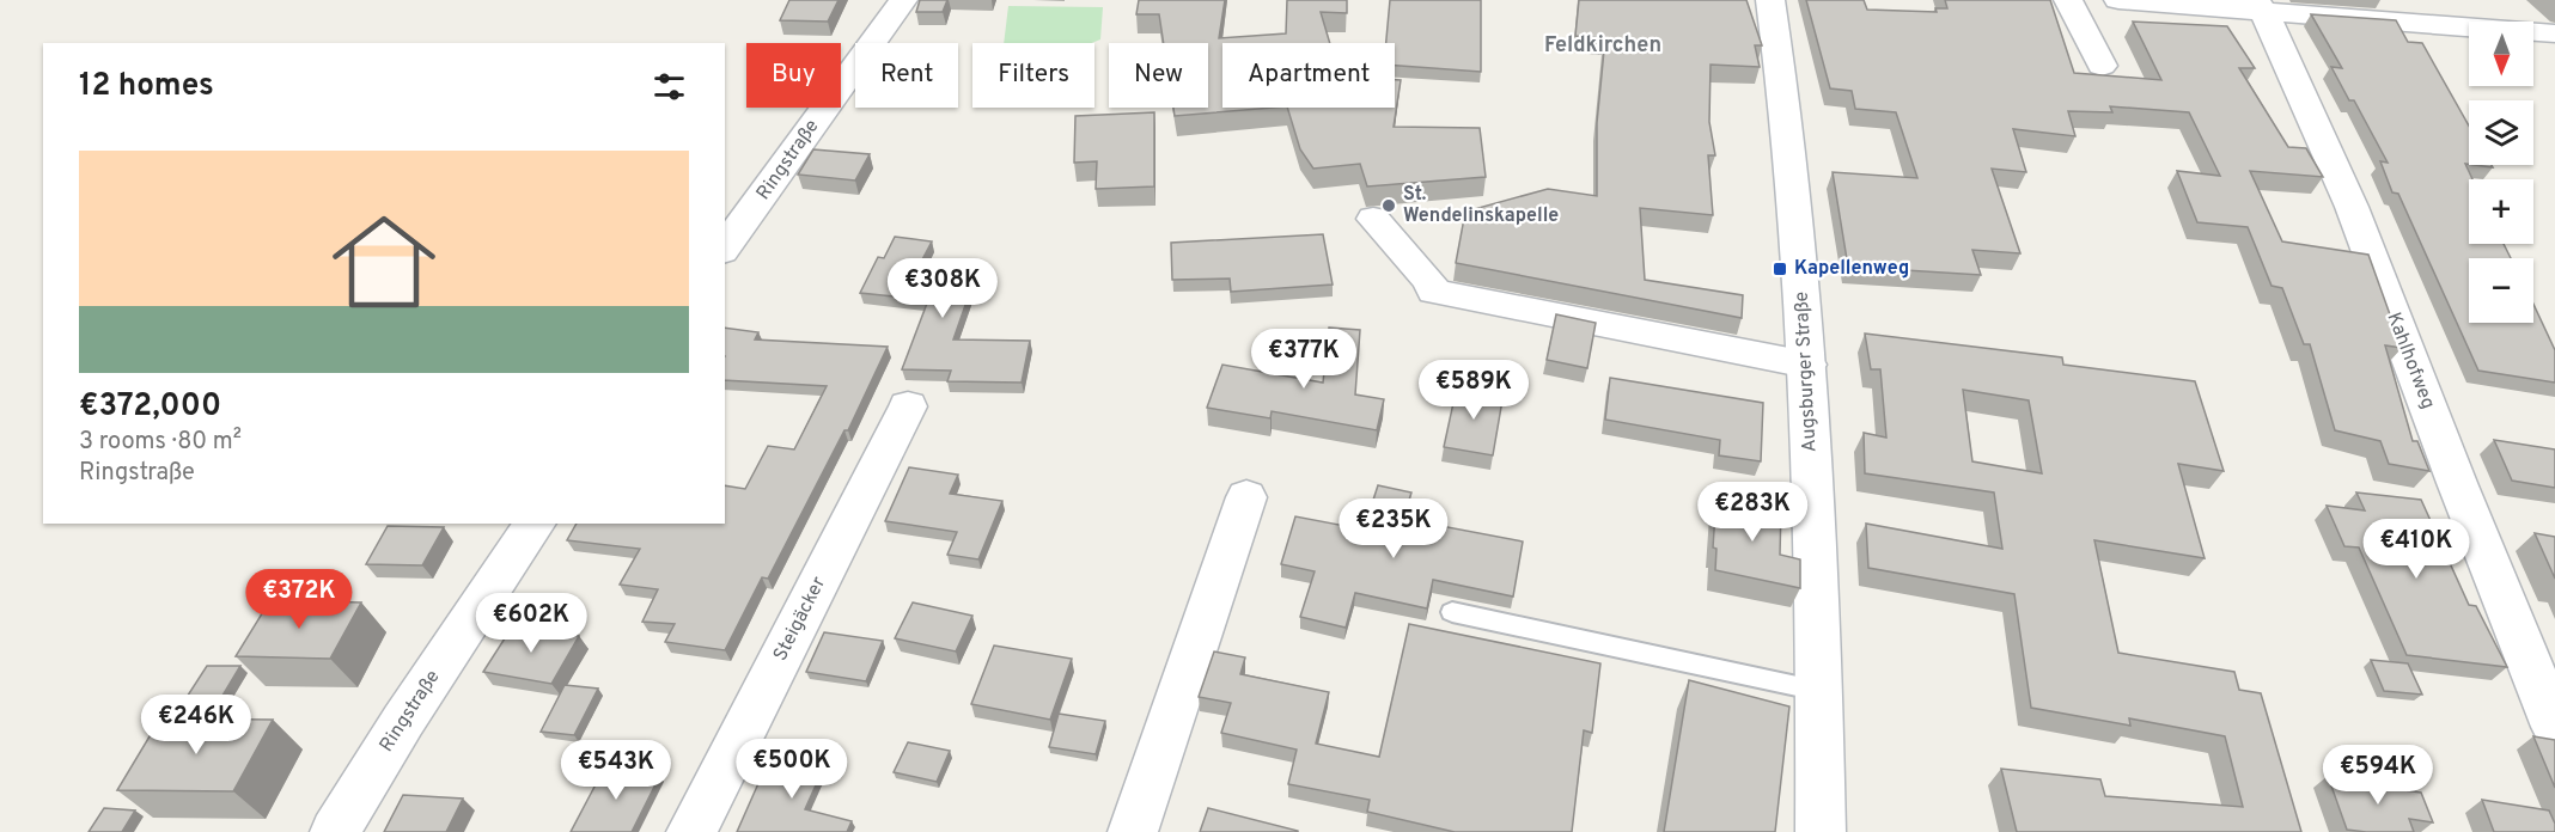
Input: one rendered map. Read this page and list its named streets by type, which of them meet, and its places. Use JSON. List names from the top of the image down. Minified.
{"streets":{"street":["Ringstraße","Kahlhofweg","Augsburger Straße","Steigäcker"]},"districts":["Feldkirchen"],"places":{"other":["St. Wendelinskapelle"],"transit":["Kapellenweg"]},"north":"bottom","page":{"map_buttons":["+","−"],"chip":["Buy","Rent","Filters","New","Apartment"],"heading":"12 homes","list":[{"name":"€372,000","note":"3 rooms · 80 m² · Ringstraße"}],"price":["€308K","€377K","€589K","€283K","€235K","€410K","€372K","€602K","€246K","€500K","€543K","€594K"]}}
